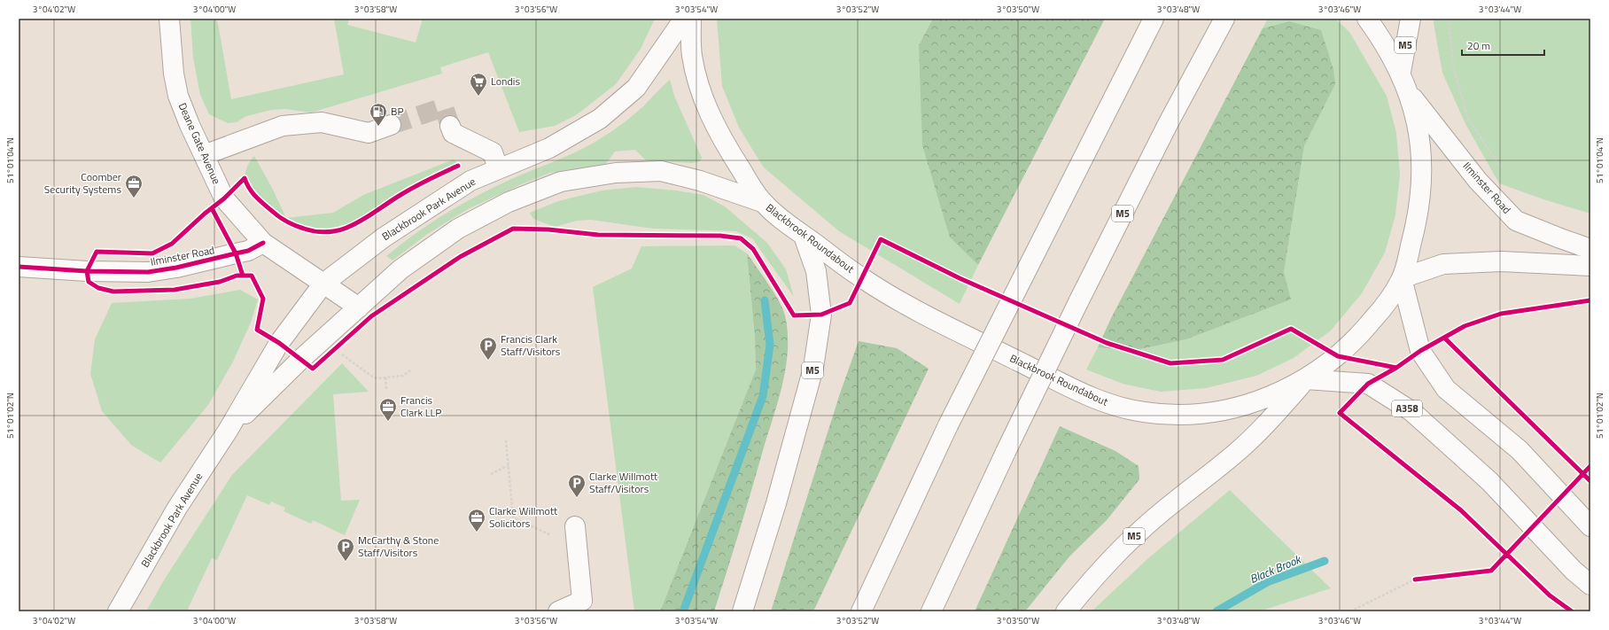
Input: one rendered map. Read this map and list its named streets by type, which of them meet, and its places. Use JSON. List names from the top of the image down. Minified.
{"streets":{"main road":["M5","Deane Gate Avenue","Ilminster Road","Blackbrook Park Avenue","Blackbrook Roundabout","A358"]},"crossings":[["M5","Blackbrook Roundabout"],["M5","A358"],["Deane Gate Avenue","Ilminster Road"],["Deane Gate Avenue","Blackbrook Park Avenue"],["Ilminster Road","Blackbrook Roundabout"],["Blackbrook Park Avenue","Blackbrook Roundabout"],["Blackbrook Roundabout","A358"]],"water":["Black Brook"],"places":{"supermarket":["Londis"],"fuel station":["BP"],"office":["Coomber Security Systems","Francis Clark LLP","Clarke Willmott Solicitors"],"parking":["Francis Clark Staff/Visitors","Clarke Willmott Staff/Visitors","McCarthy & Stone Staff/Visitors"]},"scale_bar":"20 m","coordinates":["3°04'02\"W","3°04'00\"W","3°03'58\"W","3°03'56\"W","3°03'54\"W","3°03'52\"W","3°03'50\"W","3°03'48\"W","3°03'46\"W","3°03'44\"W","51°01'04\"N","51°01'02\"N"]}
